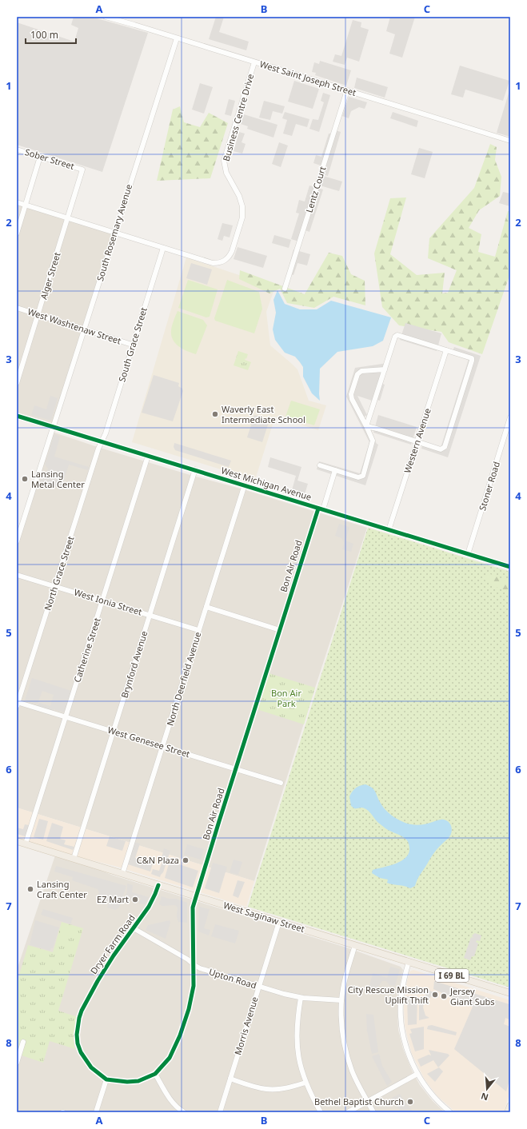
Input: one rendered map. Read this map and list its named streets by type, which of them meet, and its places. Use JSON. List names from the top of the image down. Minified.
{"streets":{"main road":["West Saginaw Street","I 69 BL"],"street":["West Saint Joseph Street","Business Centre Drive","Sober Street","Lentz Court","South Rosemary Avenue","Alger Street","West Washtenaw Street","South Grace Street","Western Avenue","West Michigan Avenue","Stoner Road","Bon Air Road","North Grace Street","West Ionia Street","Catherine Street","Brynford Avenue","North Deerfield Avenue","West Genesee Street","Dryer Farm Road","Upton Road","Morris Avenue"]},"crossings":[["West Saint Joseph Street","Business Centre Drive"],["West Saint Joseph Street","Lentz Court"],["West Saint Joseph Street","South Rosemary Avenue"],["Business Centre Drive","South Grace Street"],["Sober Street","Alger Street"],["South Rosemary Avenue","West Washtenaw Street"],["South Rosemary Avenue","West Michigan Avenue"],["Alger Street","West Washtenaw Street"],["West Washtenaw Street","South Grace Street"],["South Grace Street","West Michigan Avenue"],["South Grace Street","North Grace Street"],["Western Avenue","West Michigan Avenue"],["West Michigan Avenue","Stoner Road"],["West Michigan Avenue","Bon Air Road"],["West Michigan Avenue","North Grace Street"],["West Michigan Avenue","Catherine Street"],["West Michigan Avenue","Brynford Avenue"],["West Michigan Avenue","North Deerfield Avenue"],["Bon Air Road","West Genesee Street"],["Bon Air Road","West Saginaw Street"],["Bon Air Road","Dryer Farm Road"],["Bon Air Road","Upton Road"],["North Grace Street","West Ionia Street"],["North Grace Street","West Genesee Street"],["West Ionia Street","Catherine Street"],["West Ionia Street","Brynford Avenue"],["West Ionia Street","North Deerfield Avenue"],["Catherine Street","West Genesee Street"],["Catherine Street","West Saginaw Street"],["Brynford Avenue","West Genesee Street"],["Brynford Avenue","West Saginaw Street"],["North Deerfield Avenue","West Genesee Street"],["North Deerfield Avenue","West Saginaw Street"],["West Saginaw Street","Dryer Farm Road"],["West Saginaw Street","Morris Avenue"],["Dryer Farm Road","Upton Road"],["Upton Road","Morris Avenue"]],"parks":["Bon Air Park"],"places":["Waverly East Intermediate School","Lansing Metal Center","C&N Plaza","Lansing Craft Center","EZ Mart","City Rescue Mission Uplift Thift","Jersey Giant Subs","Bethel Baptist Church"],"scale_bar":"100 m","north":"bottom","grid":{"columns":["A","B","C"],"rows":["1","2","3","4","5","6","7","8"]}}
